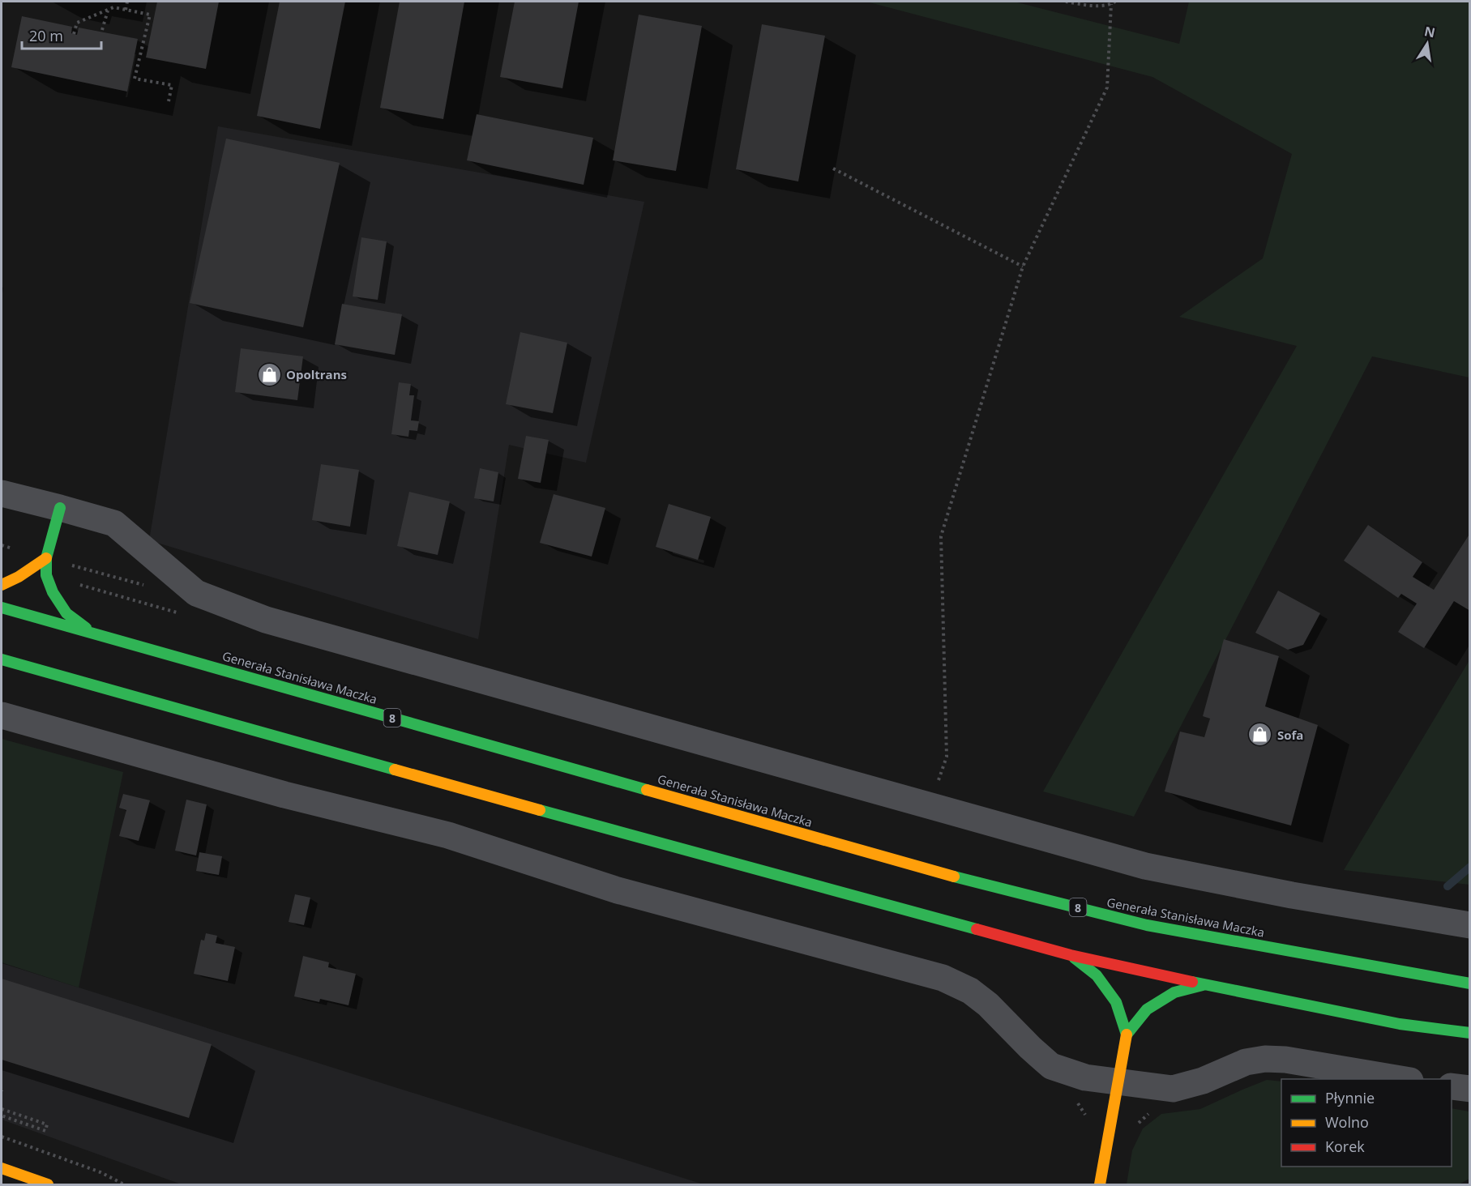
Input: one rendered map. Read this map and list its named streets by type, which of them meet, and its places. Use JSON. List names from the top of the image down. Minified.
{"streets":{"main road":["Generała Stanisława Maczka","8"]},"places":{"shop":["Opoltrans","Sofa"]},"legend":["Płynnie","Wolno","Korek"],"scale_bar":"20 m","north":"top"}
